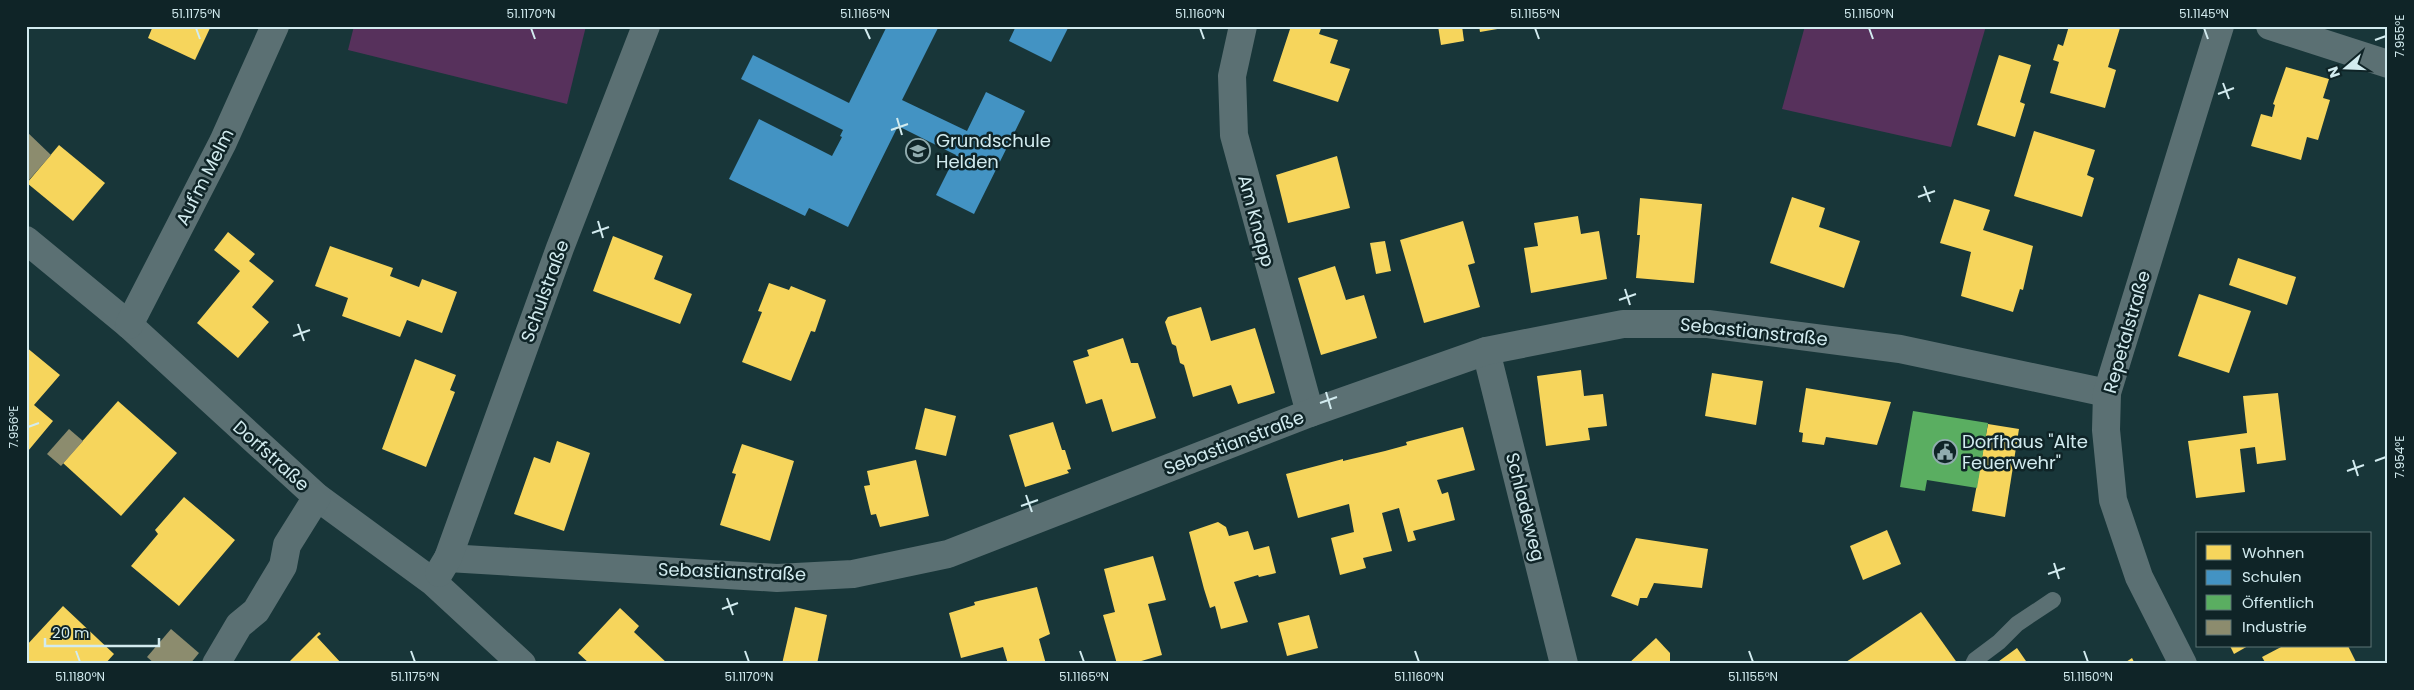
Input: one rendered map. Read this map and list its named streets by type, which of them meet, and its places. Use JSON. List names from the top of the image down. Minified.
{"streets":{"street":["Auf'm Melm","Am Knapp","Schulstraße","Sebastianstraße","Repetalstraße","Dorfstraße","Schladeweg"]},"crossings":[["Auf'm Melm","Dorfstraße"],["Am Knapp","Sebastianstraße"],["Schulstraße","Sebastianstraße"],["Sebastianstraße","Repetalstraße"],["Sebastianstraße","Schladeweg"]],"places":{"school or university":["Grundschule Helden"],"public building":["Dorfhaus \"Alte Feuerwehr\""]},"legend":["Wohnen","Schulen","Öffentlich","Industrie"],"scale_bar":"20 m","north":"left","coordinates":["51.1175°N","51.1170°N","51.1165°N","51.1160°N","51.1155°N","51.1150°N","51.1145°N","7.955°E","7.956°E","7.954°E","51.1180°N"]}
